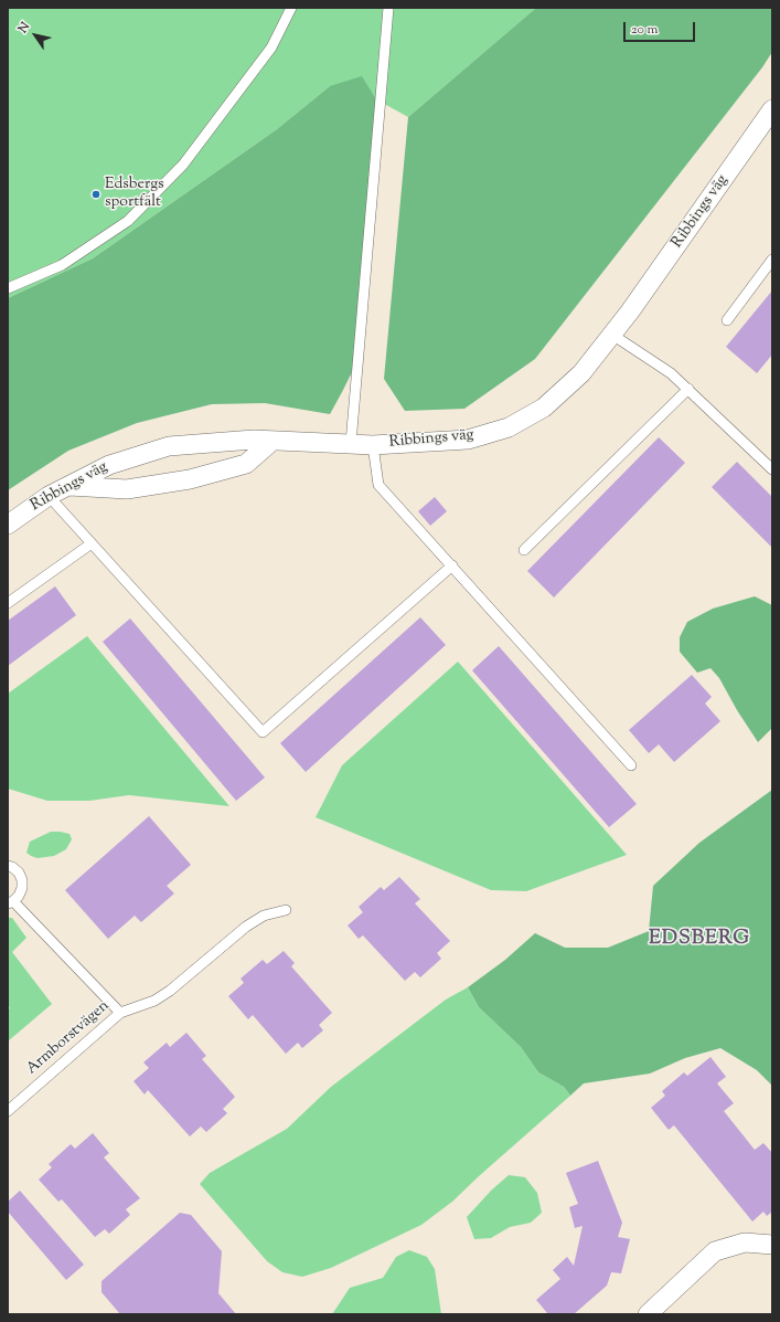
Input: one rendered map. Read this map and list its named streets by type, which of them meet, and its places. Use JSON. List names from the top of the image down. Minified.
{"streets":{"street":["Ribbings väg"],"lane":["Armborstvägen"]},"districts":["EDSBERG"],"places":["Edsbergs sportfält"],"scale_bar":"20 m","north":"top left"}
